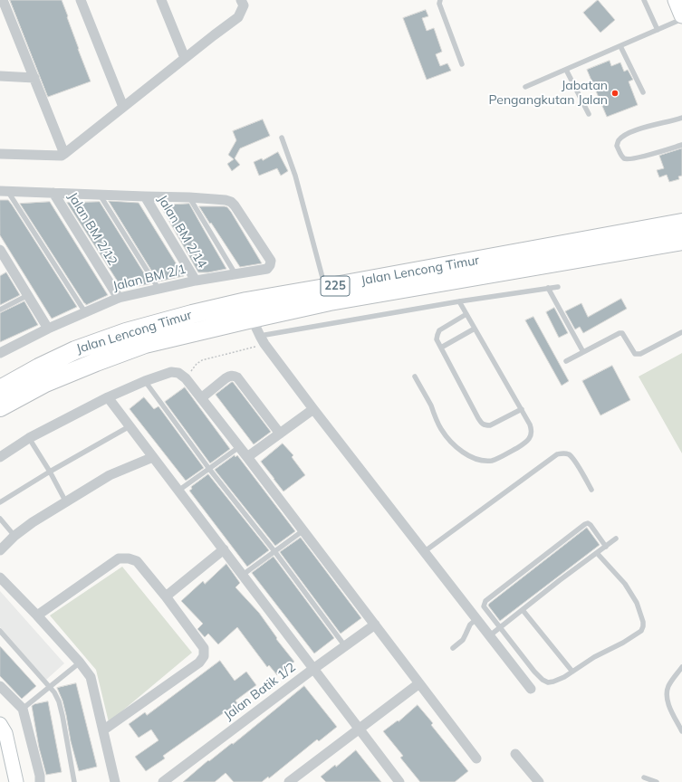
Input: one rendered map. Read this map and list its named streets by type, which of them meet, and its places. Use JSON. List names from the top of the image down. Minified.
{"streets":{"highway":["Jalan Lencong Timur","225"],"street":["Jalan BM 2/12","Jalan BM 2/14","Jalan BM 2/1","Jalan Batik 1/2"]},"crossings":[["Jalan BM 2/12","Jalan BM 2/1"],["Jalan BM 2/14","Jalan BM 2/1"]],"places":["Jabatan Pengangkutan Jalan"]}
